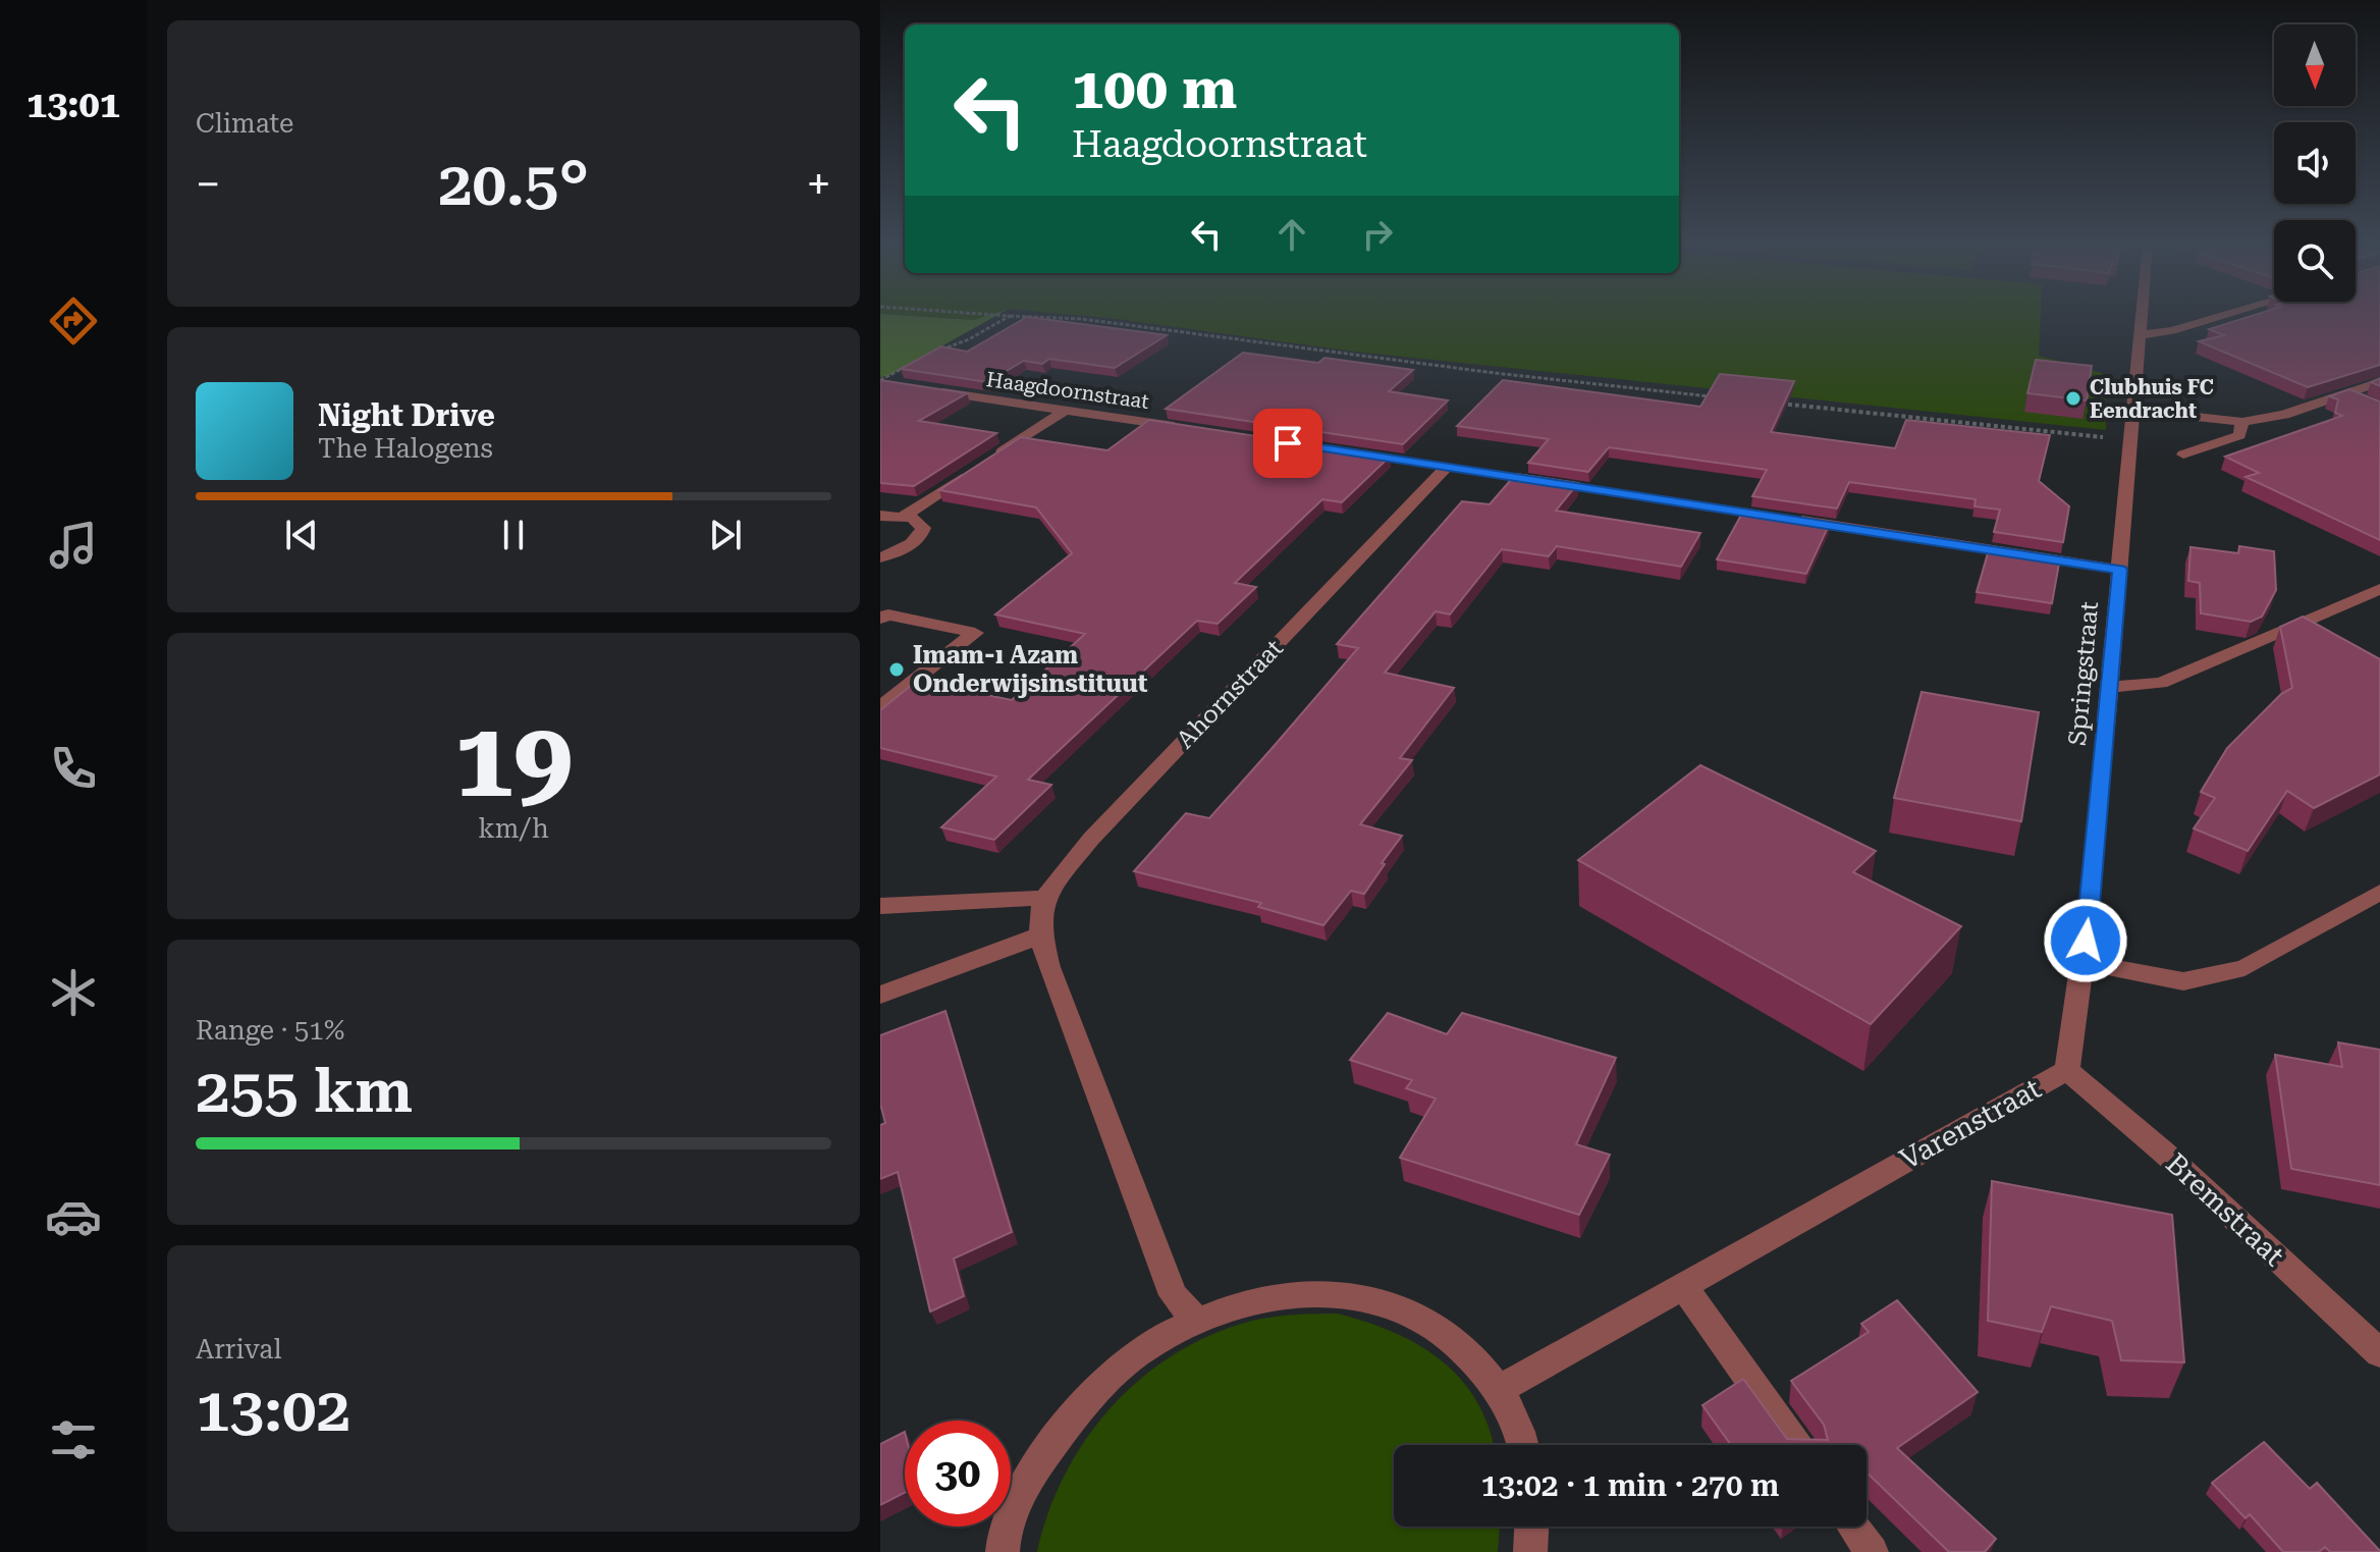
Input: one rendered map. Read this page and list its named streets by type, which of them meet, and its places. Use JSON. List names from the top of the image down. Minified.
{"streets":{"street":["Haagdoornstraat","Springstraat","Ahornstraat","Varenstraat","Bremstraat"]},"crossings":[["Springstraat","Varenstraat"],["Varenstraat","Bremstraat"]],"places":["Clubhuis FC Eendracht","Imam-ı Azam Onderwijsinstituut"],"north":"bottom","page":{"tabs":"13:01","tile":["Climate",["19","km/h"],["Range · 51%","255 km"],["Arrival","13:02"]],"turn":["100 m","Haagdoornstraat"],"heat":["−","20.5°","+"],"song":["Night Drive","The Halogens"],"limit":"30","trip":"13:02 · 1 min · 270 m"}}
